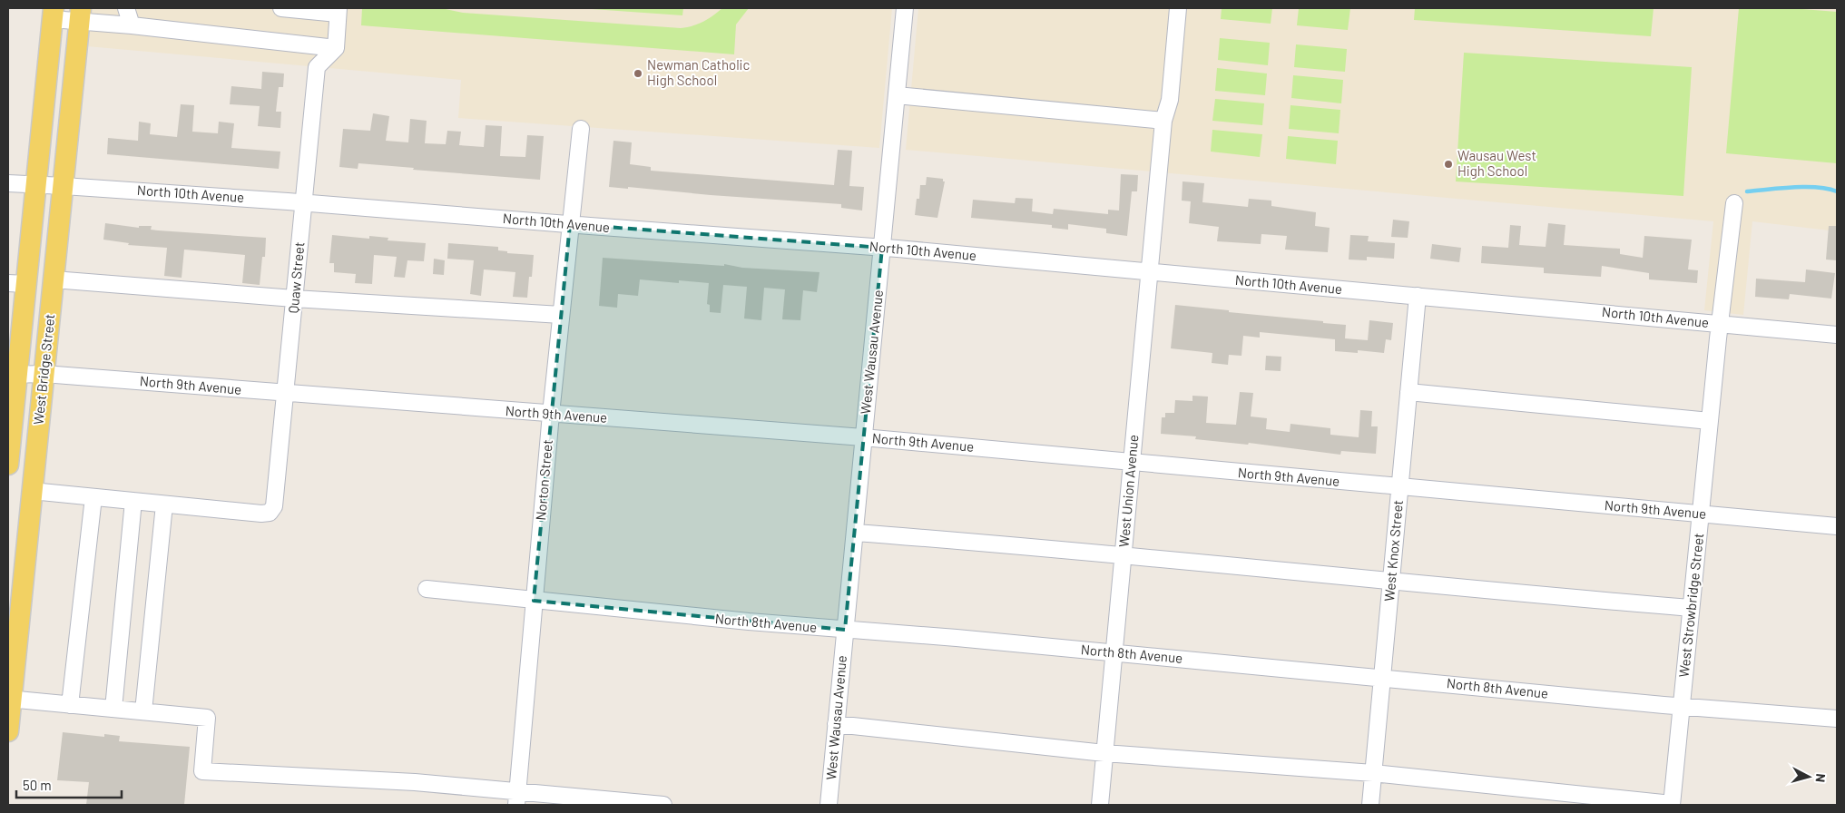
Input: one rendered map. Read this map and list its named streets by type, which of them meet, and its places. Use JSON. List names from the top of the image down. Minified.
{"streets":{"main road":["West Bridge Street"],"street":["North 10th Avenue","Quaw Street","West Wausau Avenue","North 9th Avenue","Norton Street","West Union Avenue","West Knox Street","West Strowbridge Street","North 8th Avenue"]},"crossings":[["North 10th Avenue","Quaw Street"],["North 10th Avenue","West Wausau Avenue"],["North 10th Avenue","West Bridge Street"],["North 10th Avenue","Norton Street"],["North 10th Avenue","West Union Avenue"],["North 10th Avenue","West Knox Street"],["North 10th Avenue","West Strowbridge Street"],["Quaw Street","North 9th Avenue"],["West Wausau Avenue","North 9th Avenue"],["West Wausau Avenue","North 8th Avenue"],["West Bridge Street","North 9th Avenue"],["North 9th Avenue","Norton Street"],["North 9th Avenue","West Union Avenue"],["North 9th Avenue","West Knox Street"],["North 9th Avenue","West Strowbridge Street"],["Norton Street","North 8th Avenue"],["West Union Avenue","North 8th Avenue"],["West Knox Street","North 8th Avenue"],["West Strowbridge Street","North 8th Avenue"]],"places":["Newman Catholic High School","Wausau West High School"],"scale_bar":"50 m","north":"right"}
